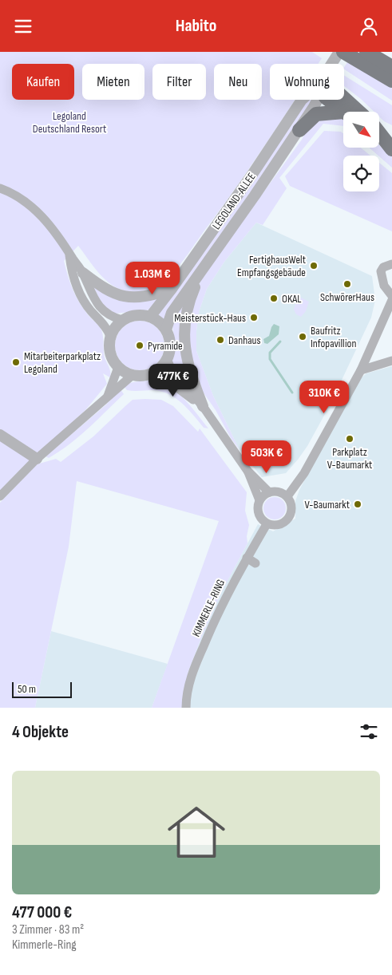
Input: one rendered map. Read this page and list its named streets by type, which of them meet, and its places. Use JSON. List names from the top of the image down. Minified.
{"streets":{"street":["LEGOLAND-ALLEE","KIMMERLE-RING"]},"parks":["Legoland Deutschland Resort"],"places":["FertighausWelt Empfangsgebäude","SchwörerHaus","OKAL","Meisterstück-Haus","Baufritz Infopavillion","Danhaus","Pyramide","Mitarbeiterparkplatz Legoland","Parkplatz V-Baumarkt","V-Baumarkt"],"scale_bar":"50 m","north":"bottom right","page":{"header":"Habito","chip":["Kaufen","Mieten","Filter","Neu","Wohnung"],"price":["1.03M €","477K €","310K €","503K €"],"scale":"50 m","heading":"4 Objekte","list":[{"name":"477 000 €","note":"3 Zimmer · 83 m² · Kimmerle-Ring"}]}}
